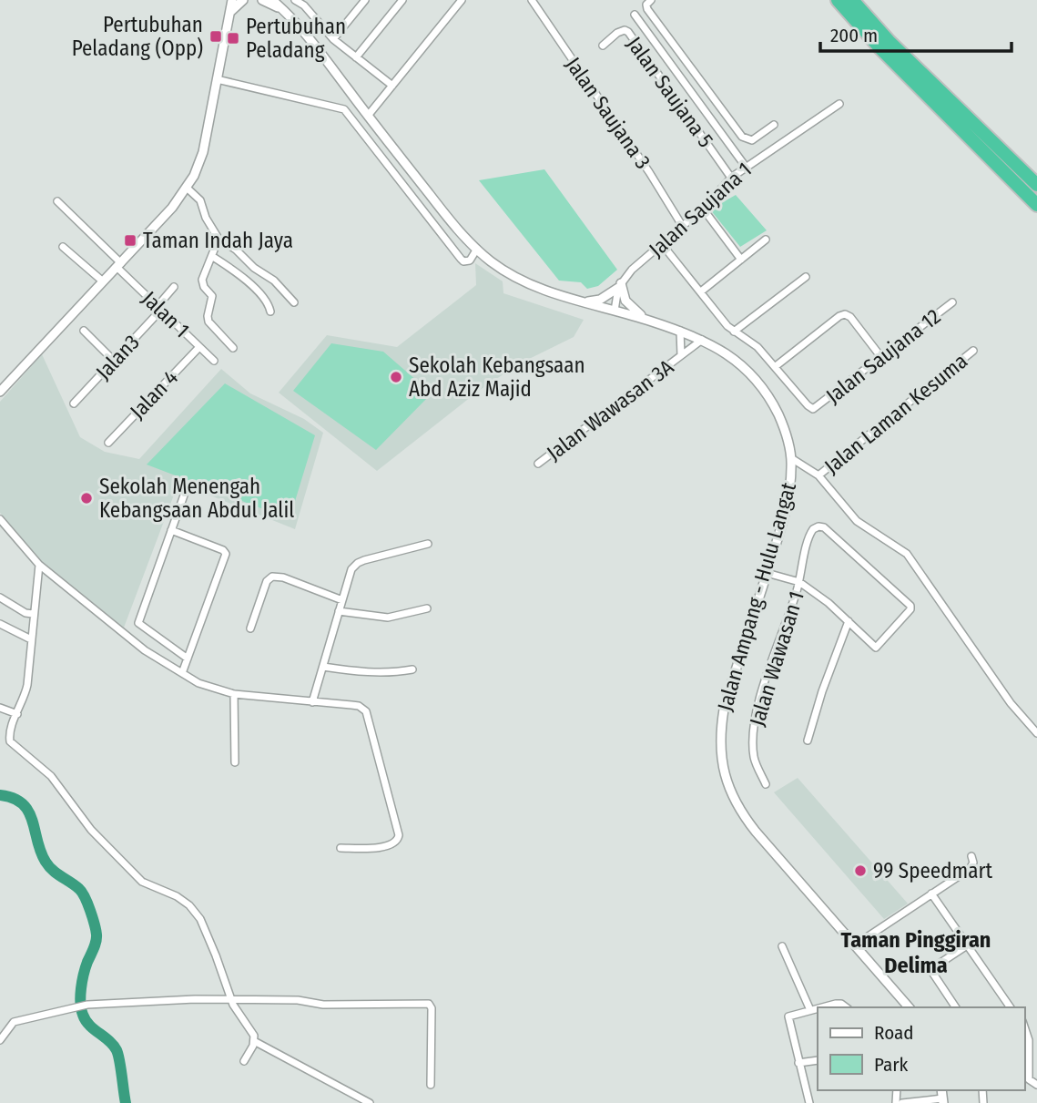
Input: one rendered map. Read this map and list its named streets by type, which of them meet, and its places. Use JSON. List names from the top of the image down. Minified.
{"streets":{"street":["Jalan Saujana 5","Jalan Saujana 3","Jalan Saujana 1","Jalan 1","Jalan Saujana 12","Jalan3","Jalan 4","Jalan Wawasan 3A","Jalan Laman Kesuma","Jalan Ampang - Hulu Langat","Jalan Wawasan 1"]},"crossings":[["Jalan Saujana 5","Jalan Saujana 1"],["Jalan Saujana 3","Jalan Saujana 1"],["Jalan 1","Jalan3"],["Jalan 1","Jalan 4"],["Jalan Wawasan 3A","Jalan Ampang - Hulu Langat"]],"districts":["Taman Pinggiran Delima"],"places":{"transit":["Pertubuhan Peladang (Opp)","Pertubuhan Peladang","Taman Indah Jaya"],"other":["Sekolah Kebangsaan Abd Aziz Majid","Sekolah Menengah Kebangsaan Abdul Jalil","99 Speedmart"]},"legend":["Road","Park"],"scale_bar":"200 m"}
